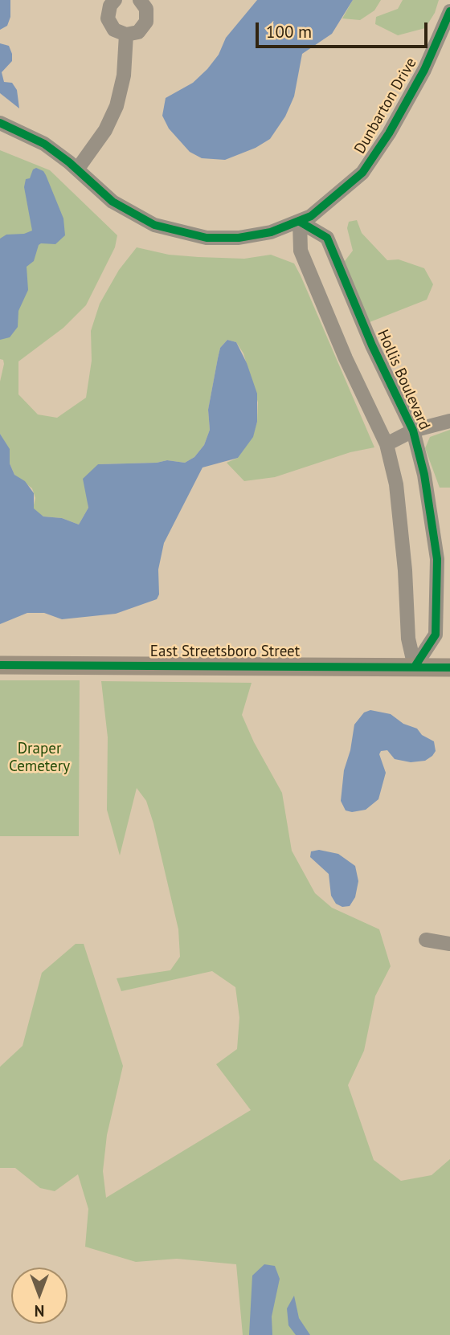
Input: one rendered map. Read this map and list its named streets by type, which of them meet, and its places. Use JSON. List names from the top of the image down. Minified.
{"streets":{"main road":["East Streetsboro Street"],"street":["Dunbarton Drive","Hollis Boulevard"]},"crossings":[["Dunbarton Drive","Hollis Boulevard"],["Hollis Boulevard","East Streetsboro Street"]],"parks":["Draper Cemetery"],"scale_bar":"100 m","north":"bottom"}
